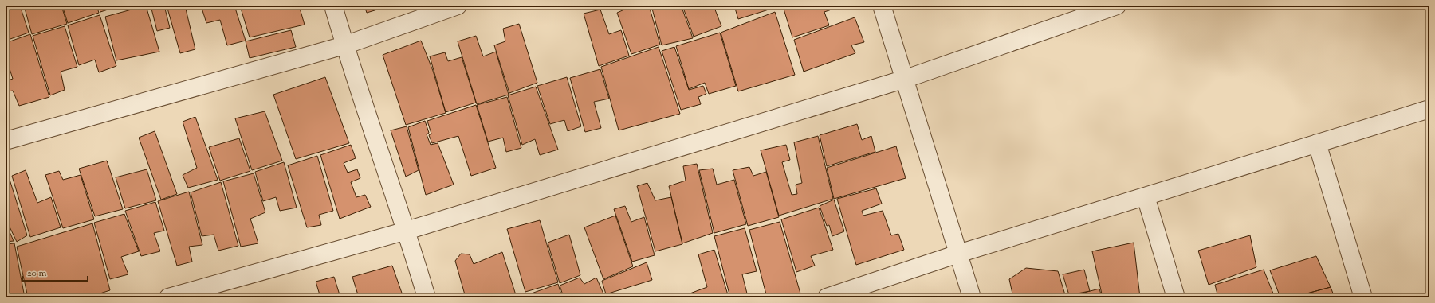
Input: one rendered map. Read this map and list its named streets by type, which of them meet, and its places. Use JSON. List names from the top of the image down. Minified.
{"scale_bar":"20 m"}
